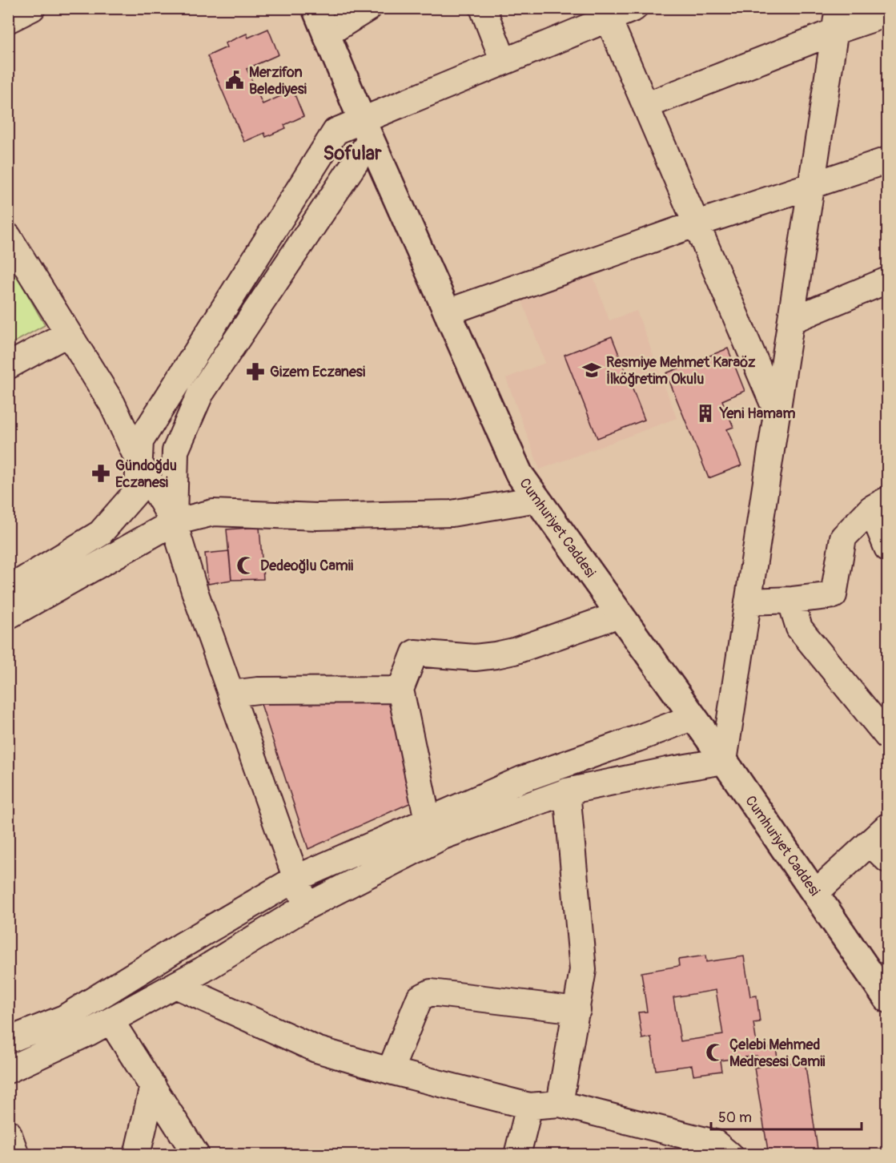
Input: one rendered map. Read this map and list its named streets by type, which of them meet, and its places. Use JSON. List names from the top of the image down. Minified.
{"streets":{"main road":["Cumhuriyet Caddesi"]},"districts":["Sofular"],"places":{"public building":["Merzifon Belediyesi"],"school or university":["Resmiye Mehmet Karaöz İlköğretim Okulu"],"pharmacy":["Gizem Eczanesi","Gündoğdu Eczanesi"],"building":["Yeni Hamam"],"mosque":["Dedeoğlu Camii","Çelebi Mehmed Medresesi Camii"]},"scale_bar":"50 m"}
